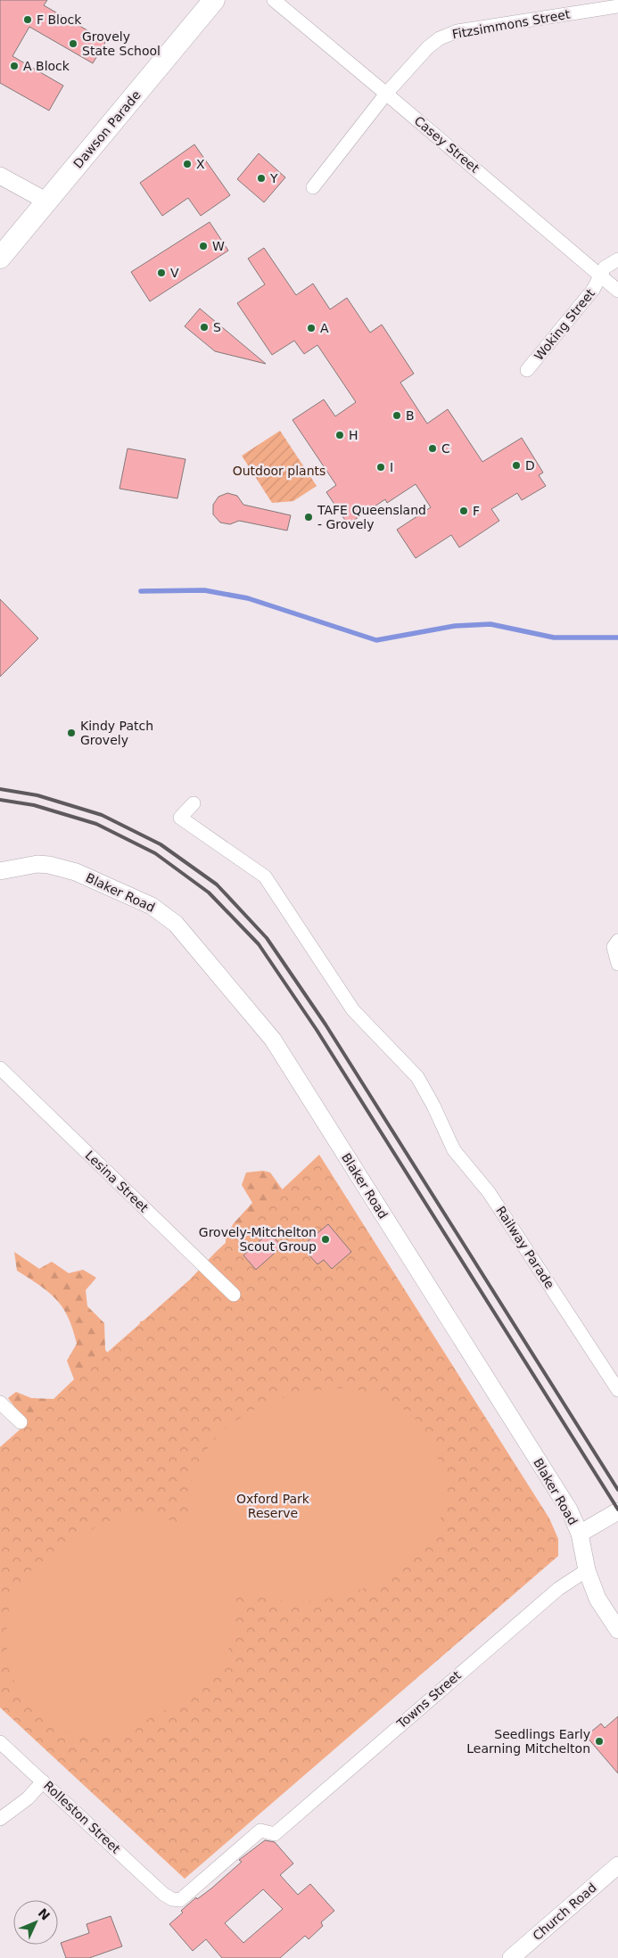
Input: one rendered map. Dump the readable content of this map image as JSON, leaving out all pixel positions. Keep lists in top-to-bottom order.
{
  "streets": {
    "main road": ["Dawson Parade"],
    "street": [
      "Fitzsimmons Street",
      "Casey Street",
      "Woking Street",
      "Blaker Road",
      "Lesina Street",
      "Railway Parade",
      "Towns Street",
      "Rolleston Street",
      "Church Road"
    ]
  },
  "crossings": [
    ["Fitzsimmons Street", "Casey Street"],
    ["Casey Street", "Woking Street"],
    ["Blaker Road", "Towns Street"],
    ["Towns Street", "Rolleston Street"]
  ],
  "parks": ["Outdoor plants", "Oxford Park Reserve"],
  "places": [
    "F Block",
    "Grovely State School",
    "A Block",
    "X",
    "Y",
    "W",
    "V",
    "S",
    "A",
    "B",
    "H",
    "C",
    "D",
    "I",
    "F",
    "TAFE Queensland - Grovely",
    "Kindy Patch Grovely",
    "Grovely-Mitchelton Scout Group",
    "Seedlings Early Learning Mitchelton"
  ],
  "north": "top right"
}
